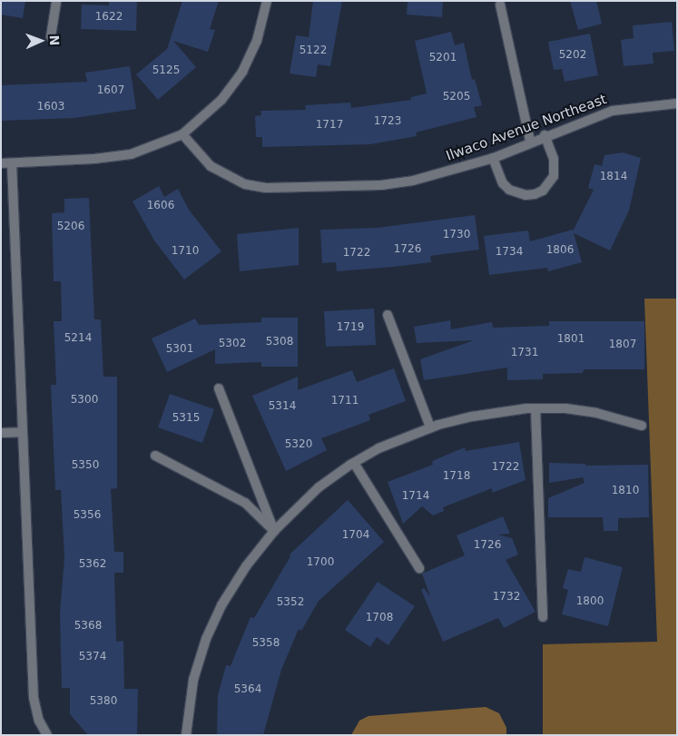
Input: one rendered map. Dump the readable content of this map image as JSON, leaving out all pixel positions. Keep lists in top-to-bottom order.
{
  "streets": {
    "street": ["Ilwaco Avenue Northeast"]
  },
  "house_numbers": [
    "1622",
    "5122",
    "5202",
    "5201",
    "5125",
    "1607",
    "5205",
    "1603",
    "1723",
    "1717",
    "1814",
    "1606",
    "5206",
    "1730",
    "1726",
    "1806",
    "1710",
    "1734",
    "1722",
    "1719",
    "5214",
    "1801",
    "5308",
    "5302",
    "1807",
    "5301",
    "1731",
    "5300",
    "1711",
    "5314",
    "5315",
    "5320",
    "5350",
    "1722",
    "1718",
    "1810",
    "1714",
    "5356",
    "1704",
    "1726",
    "1700",
    "5362",
    "1732",
    "1800",
    "5352",
    "1708",
    "5368",
    "5358",
    "5374",
    "5364",
    "5380"
  ],
  "north": "right"
}
